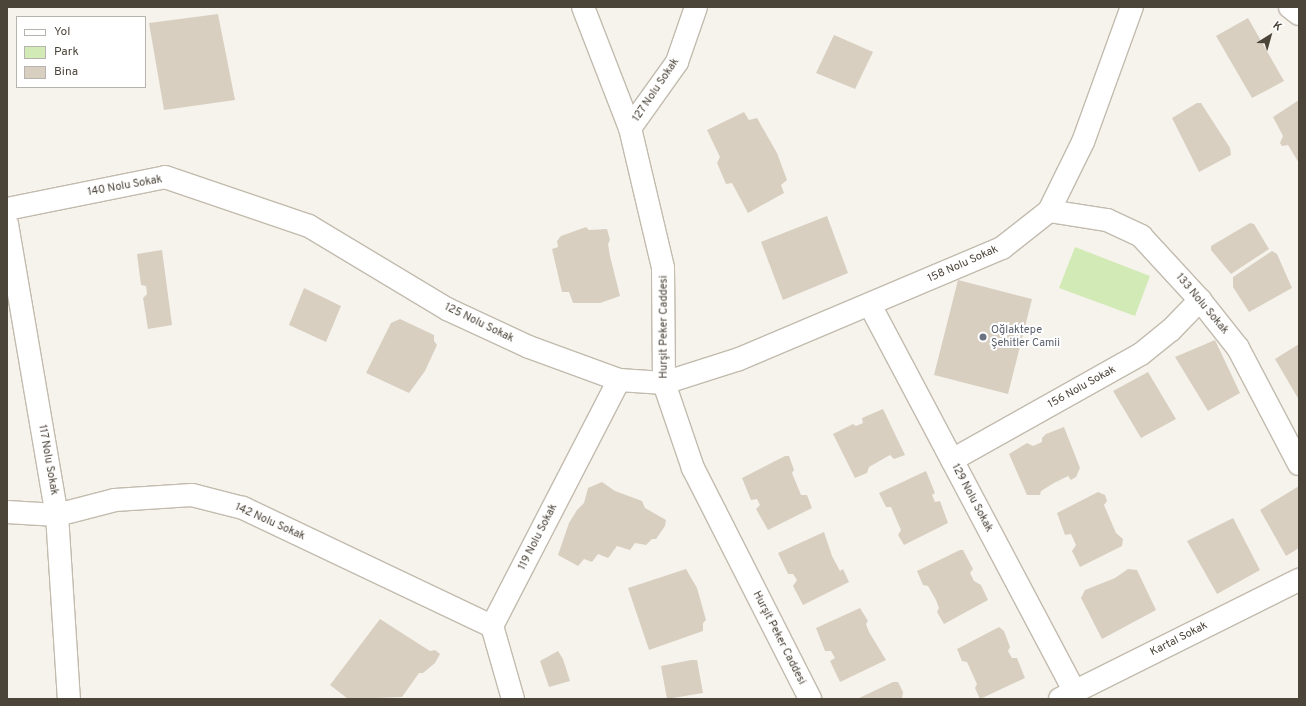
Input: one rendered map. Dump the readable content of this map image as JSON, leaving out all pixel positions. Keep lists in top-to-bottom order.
{
  "streets": {
    "street": [
      "127 Nolu Sokak",
      "140 Nolu Sokak",
      "158 Nolu Sokak",
      "133 Nolu Sokak",
      "125 Nolu Sokak",
      "Hurşit Peker Caddesi",
      "156 Nolu Sokak",
      "117 Nolu Sokak",
      "129 Nolu Sokak",
      "142 Nolu Sokak",
      "119 Nolu Sokak",
      "Kartal Sokak"
    ]
  },
  "crossings": [
    ["127 Nolu Sokak", "Hurşit Peker Caddesi"],
    ["140 Nolu Sokak", "125 Nolu Sokak"],
    ["158 Nolu Sokak", "133 Nolu Sokak"],
    ["158 Nolu Sokak", "125 Nolu Sokak"],
    ["158 Nolu Sokak", "Hurşit Peker Caddesi"],
    ["158 Nolu Sokak", "129 Nolu Sokak"],
    ["133 Nolu Sokak", "156 Nolu Sokak"],
    ["125 Nolu Sokak", "Hurşit Peker Caddesi"],
    ["125 Nolu Sokak", "119 Nolu Sokak"],
    ["156 Nolu Sokak", "129 Nolu Sokak"],
    ["117 Nolu Sokak", "142 Nolu Sokak"],
    ["129 Nolu Sokak", "Kartal Sokak"],
    ["142 Nolu Sokak", "119 Nolu Sokak"]
  ],
  "places": ["Oğlaktepe Şehitler Camii"],
  "legend": ["Yol", "Park", "Bina"],
  "north": "top right"
}
